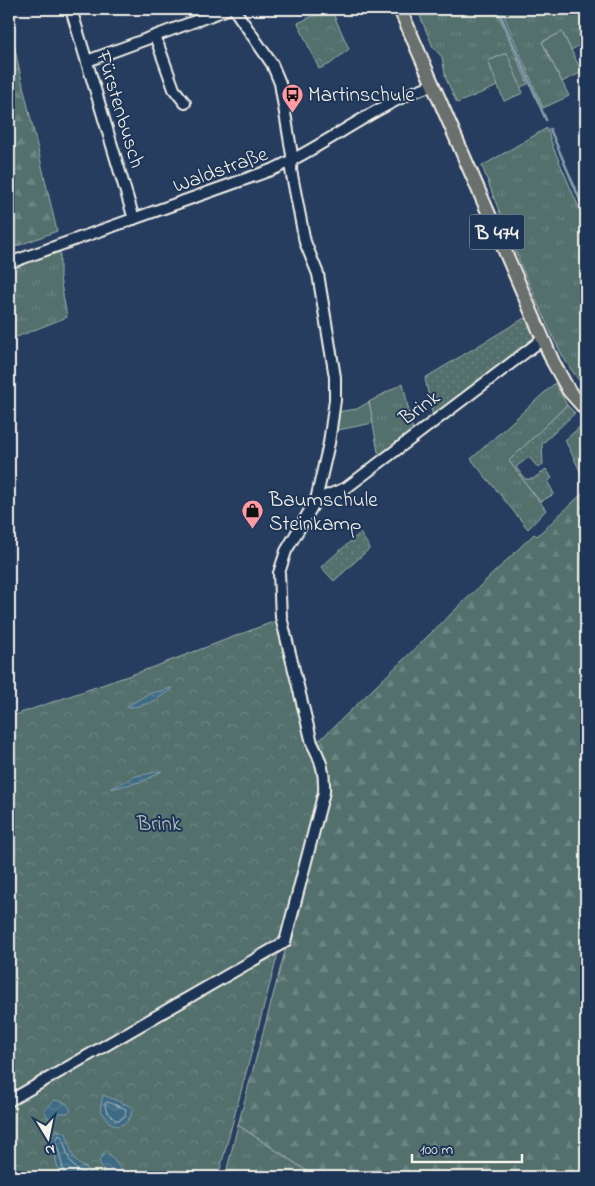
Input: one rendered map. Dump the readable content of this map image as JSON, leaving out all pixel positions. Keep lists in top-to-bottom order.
{
  "streets": {
    "main road": ["B 474"],
    "street": ["Fürstenbusch", "Waldstraße", "Brink"]
  },
  "crossings": [
    ["Fürstenbusch", "Waldstraße"],
    ["Waldstraße", "B 474"],
    ["B 474", "Brink"]
  ],
  "parks": ["Brink"],
  "places": {
    "bus stop": ["Martinschule"],
    "shop": ["Baumschule Steinkamp"]
  },
  "scale_bar": "100 m",
  "north": "bottom"
}
